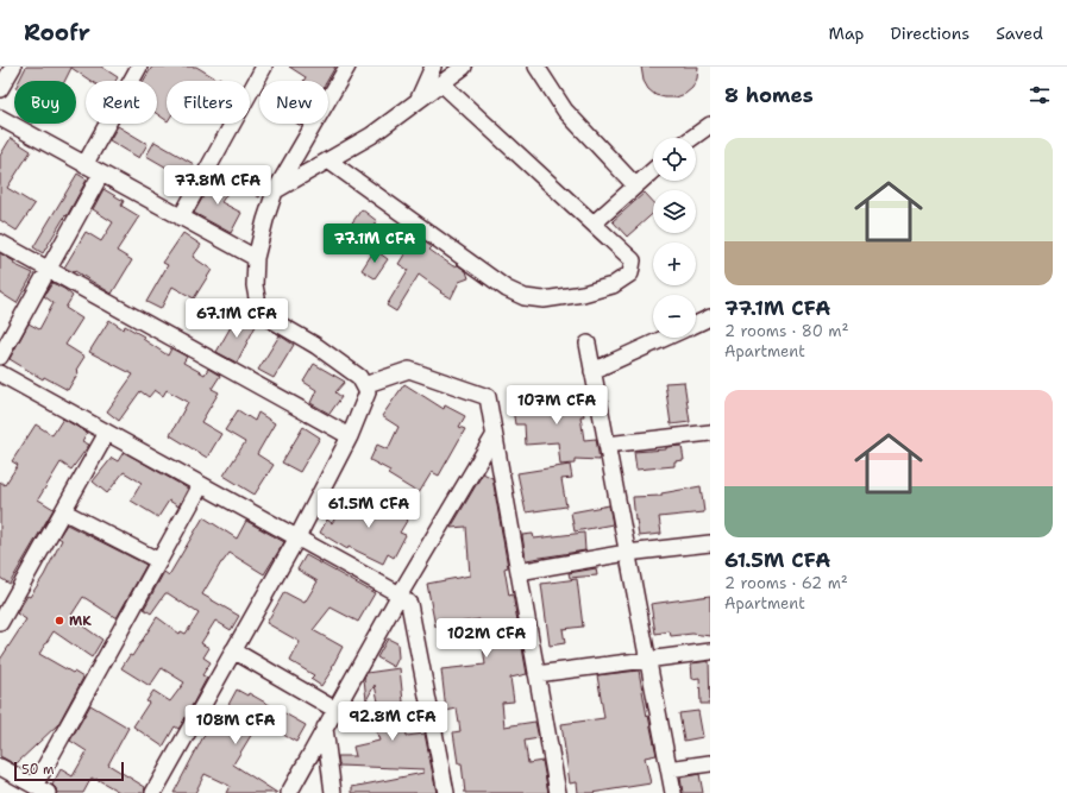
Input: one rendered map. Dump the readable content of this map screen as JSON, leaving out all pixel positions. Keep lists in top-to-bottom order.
{
  "places": ["MK"],
  "scale_bar": "50 m",
  "page": {
    "header": "Roofr",
    "nav": ["Map", "Directions", "Saved"],
    "heading": "8 homes",
    "chip": [
      "Buy",
      "Rent",
      "Filters",
      "New"
    ],
    "list": [
      {
        "name": "77.1M CFA",
        "note": "2 rooms · 80 m² · Apartment"
      },
      {
        "name": "61.5M CFA",
        "note": "2 rooms · 62 m² · Apartment"
      }
    ],
    "map_buttons": ["+", "−"],
    "price": [
      "77.8M CFA",
      "77.1M CFA",
      "67.1M CFA",
      "107M CFA",
      "61.5M CFA",
      "102M CFA",
      "92.8M CFA",
      "108M CFA"
    ],
    "scale": "50 m"
  }
}
